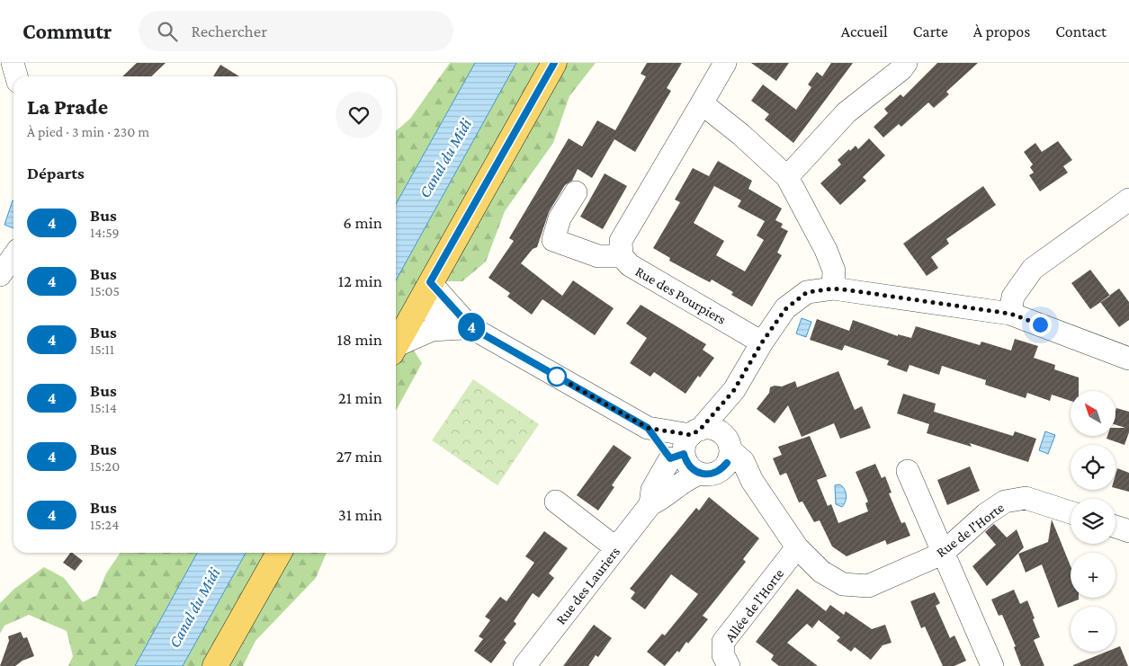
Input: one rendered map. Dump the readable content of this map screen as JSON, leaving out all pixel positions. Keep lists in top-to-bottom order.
{
  "streets": {
    "street": [
      "Rue des Pourpiers",
      "Rue de l'Horte",
      "Rue des Lauriers",
      "Allée de l'Horte"
    ]
  },
  "crossings": [
    ["Rue des Pourpiers", "Rue des Lauriers"],
    ["Rue de l'Horte", "Rue des Lauriers"],
    ["Rue de l'Horte", "Allée de l'Horte"]
  ],
  "water": ["Canal du Midi"],
  "lines": ["bus line 4"],
  "north": "top left",
  "page": {
    "header": "Commutr",
    "search": "Rechercher",
    "nav": [
      "Accueil",
      "Carte",
      "À propos",
      "Contact"
    ],
    "on_map": "4",
    "heading": [
      ["La Prade", "À pied · 3 min · 230 m"],
      "Départs"
    ],
    "list": [
      {
        "mark": "4",
        "name": "Bus",
        "note": "14:59",
        "value": "6 min"
      },
      {
        "mark": "4",
        "name": "Bus",
        "note": "15:05",
        "value": "12 min"
      },
      {
        "mark": "4",
        "name": "Bus",
        "note": "15:11",
        "value": "18 min"
      },
      {
        "mark": "4",
        "name": "Bus",
        "note": "15:14",
        "value": "21 min"
      },
      {
        "mark": "4",
        "name": "Bus",
        "note": "15:20",
        "value": "27 min"
      },
      {
        "mark": "4",
        "name": "Bus",
        "note": "15:24",
        "value": "31 min"
      }
    ],
    "map_buttons": ["+", "−"]
  }
}
